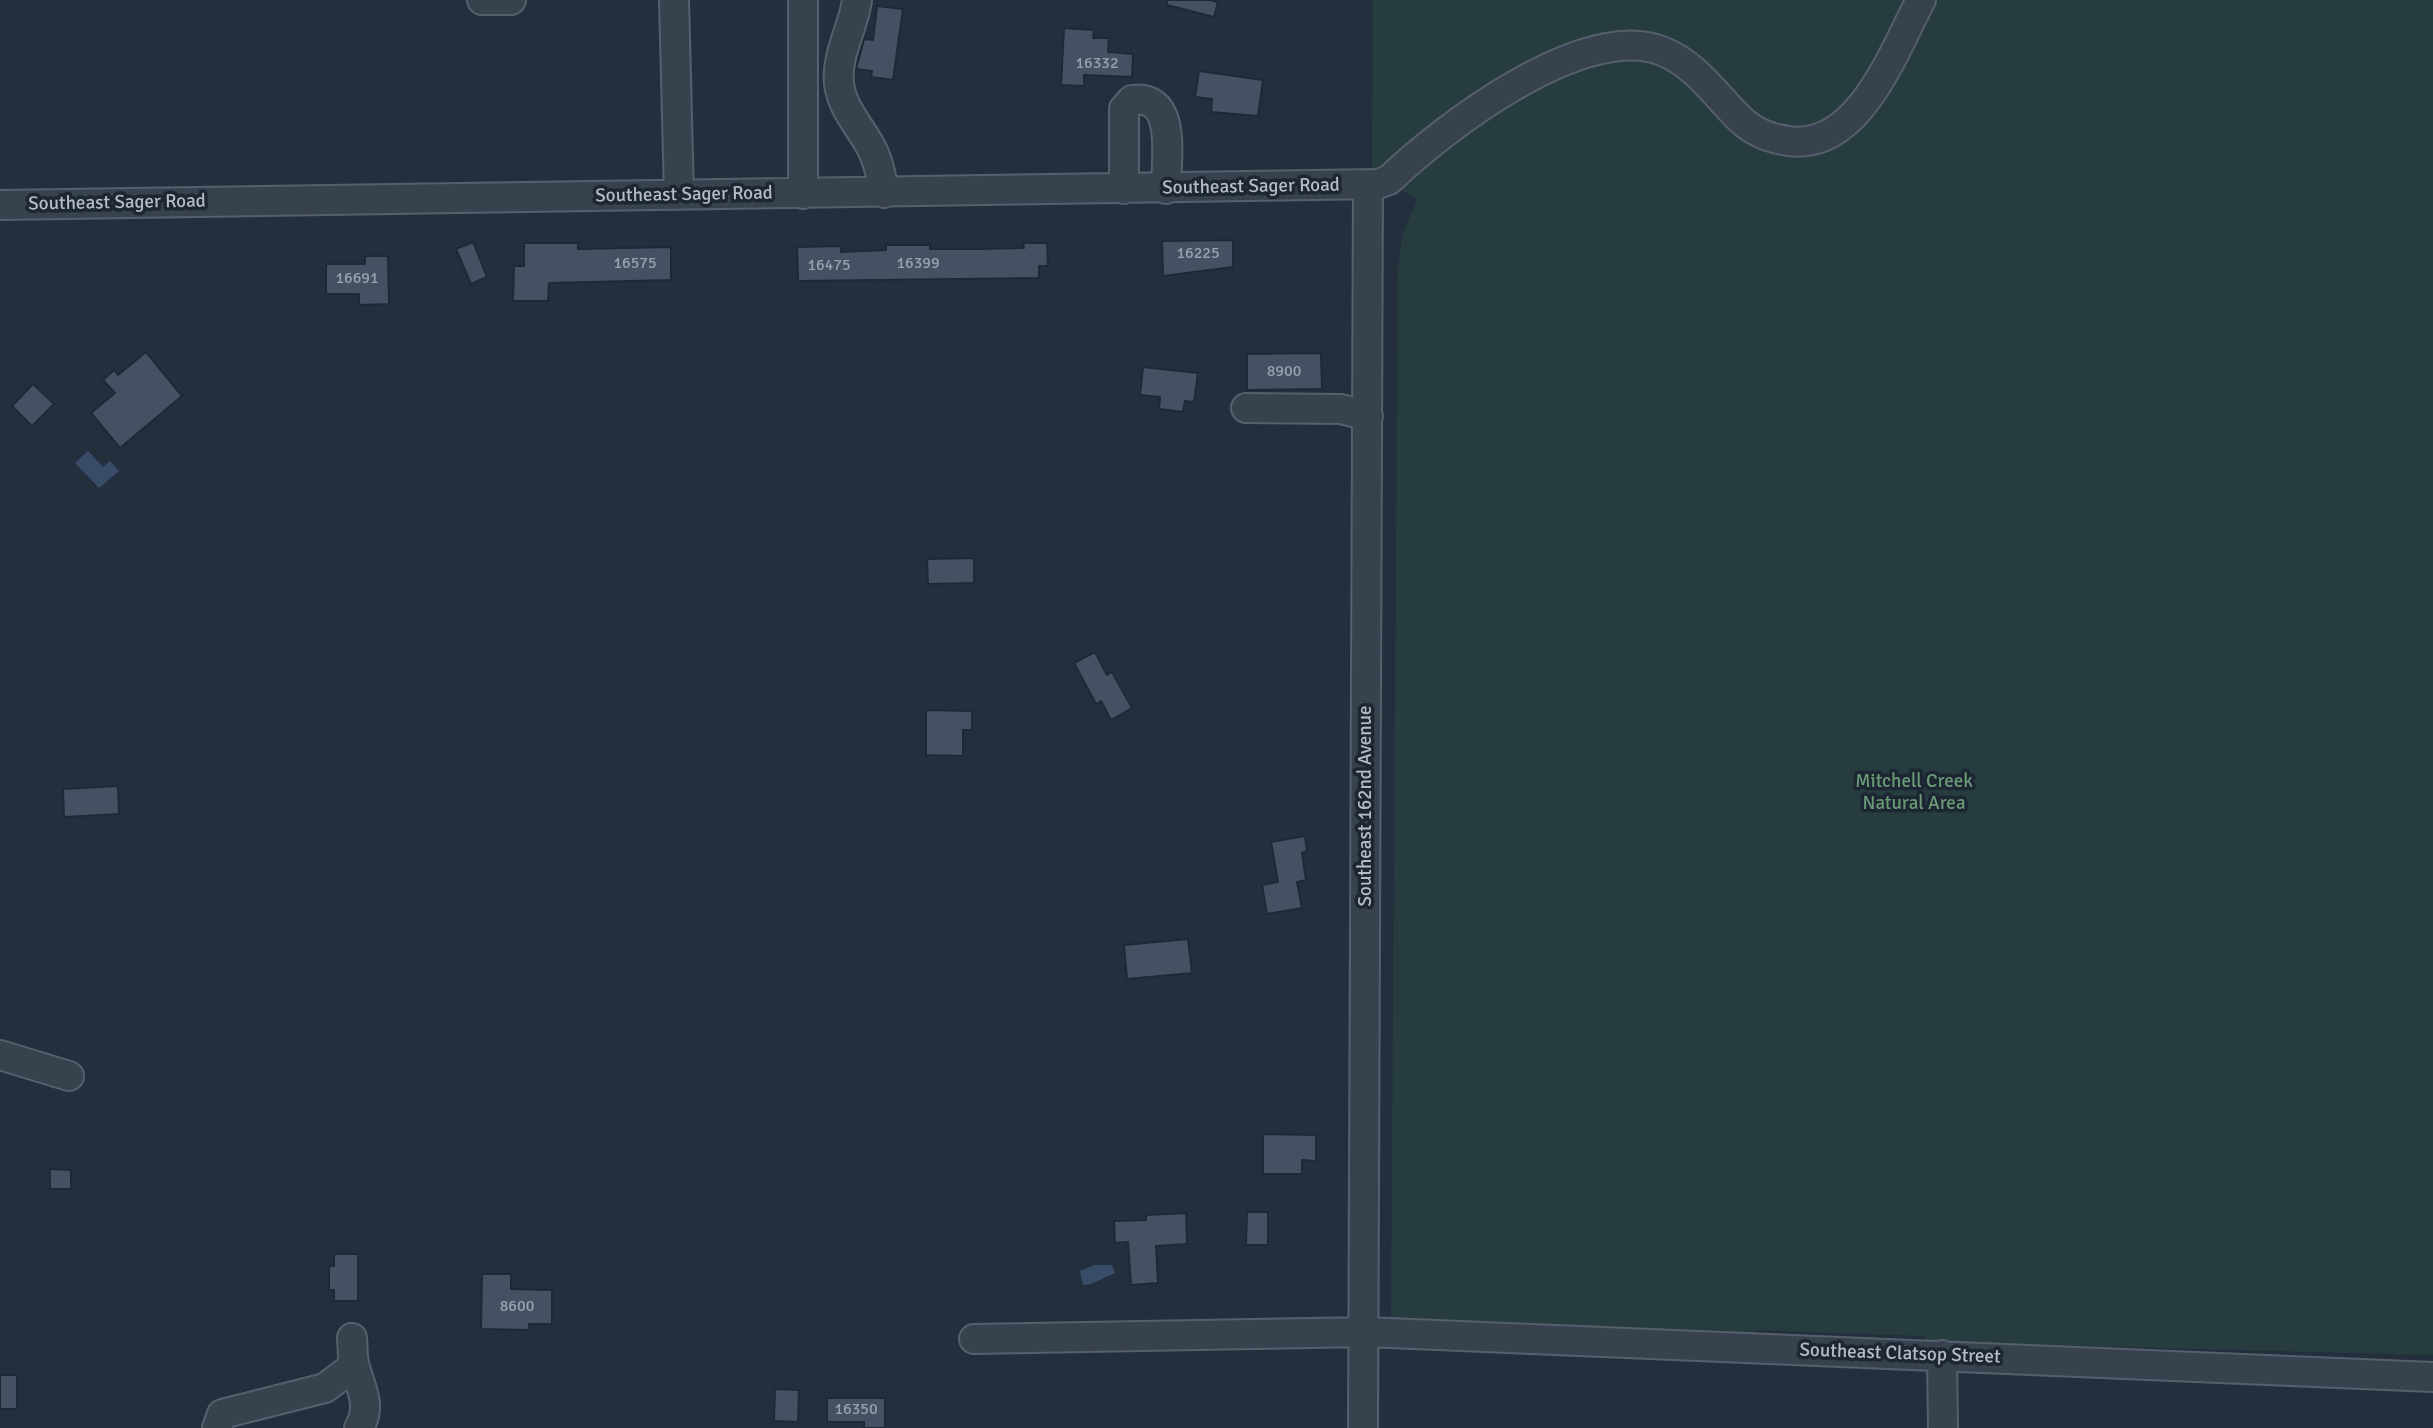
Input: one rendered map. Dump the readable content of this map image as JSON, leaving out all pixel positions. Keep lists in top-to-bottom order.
{
  "streets": {
    "street": ["Southeast Sager Road", "Southeast 162nd Avenue", "Southeast Clatsop Street"]
  },
  "crossings": [
    ["Southeast Sager Road", "Southeast 162nd Avenue"],
    ["Southeast 162nd Avenue", "Southeast Clatsop Street"]
  ],
  "parks": ["Mitchell Creek Natural Area"],
  "house_numbers": [
    "16332",
    "16225",
    "16575",
    "16399",
    "16475",
    "16691",
    "8900",
    "8600",
    "16350"
  ]
}
